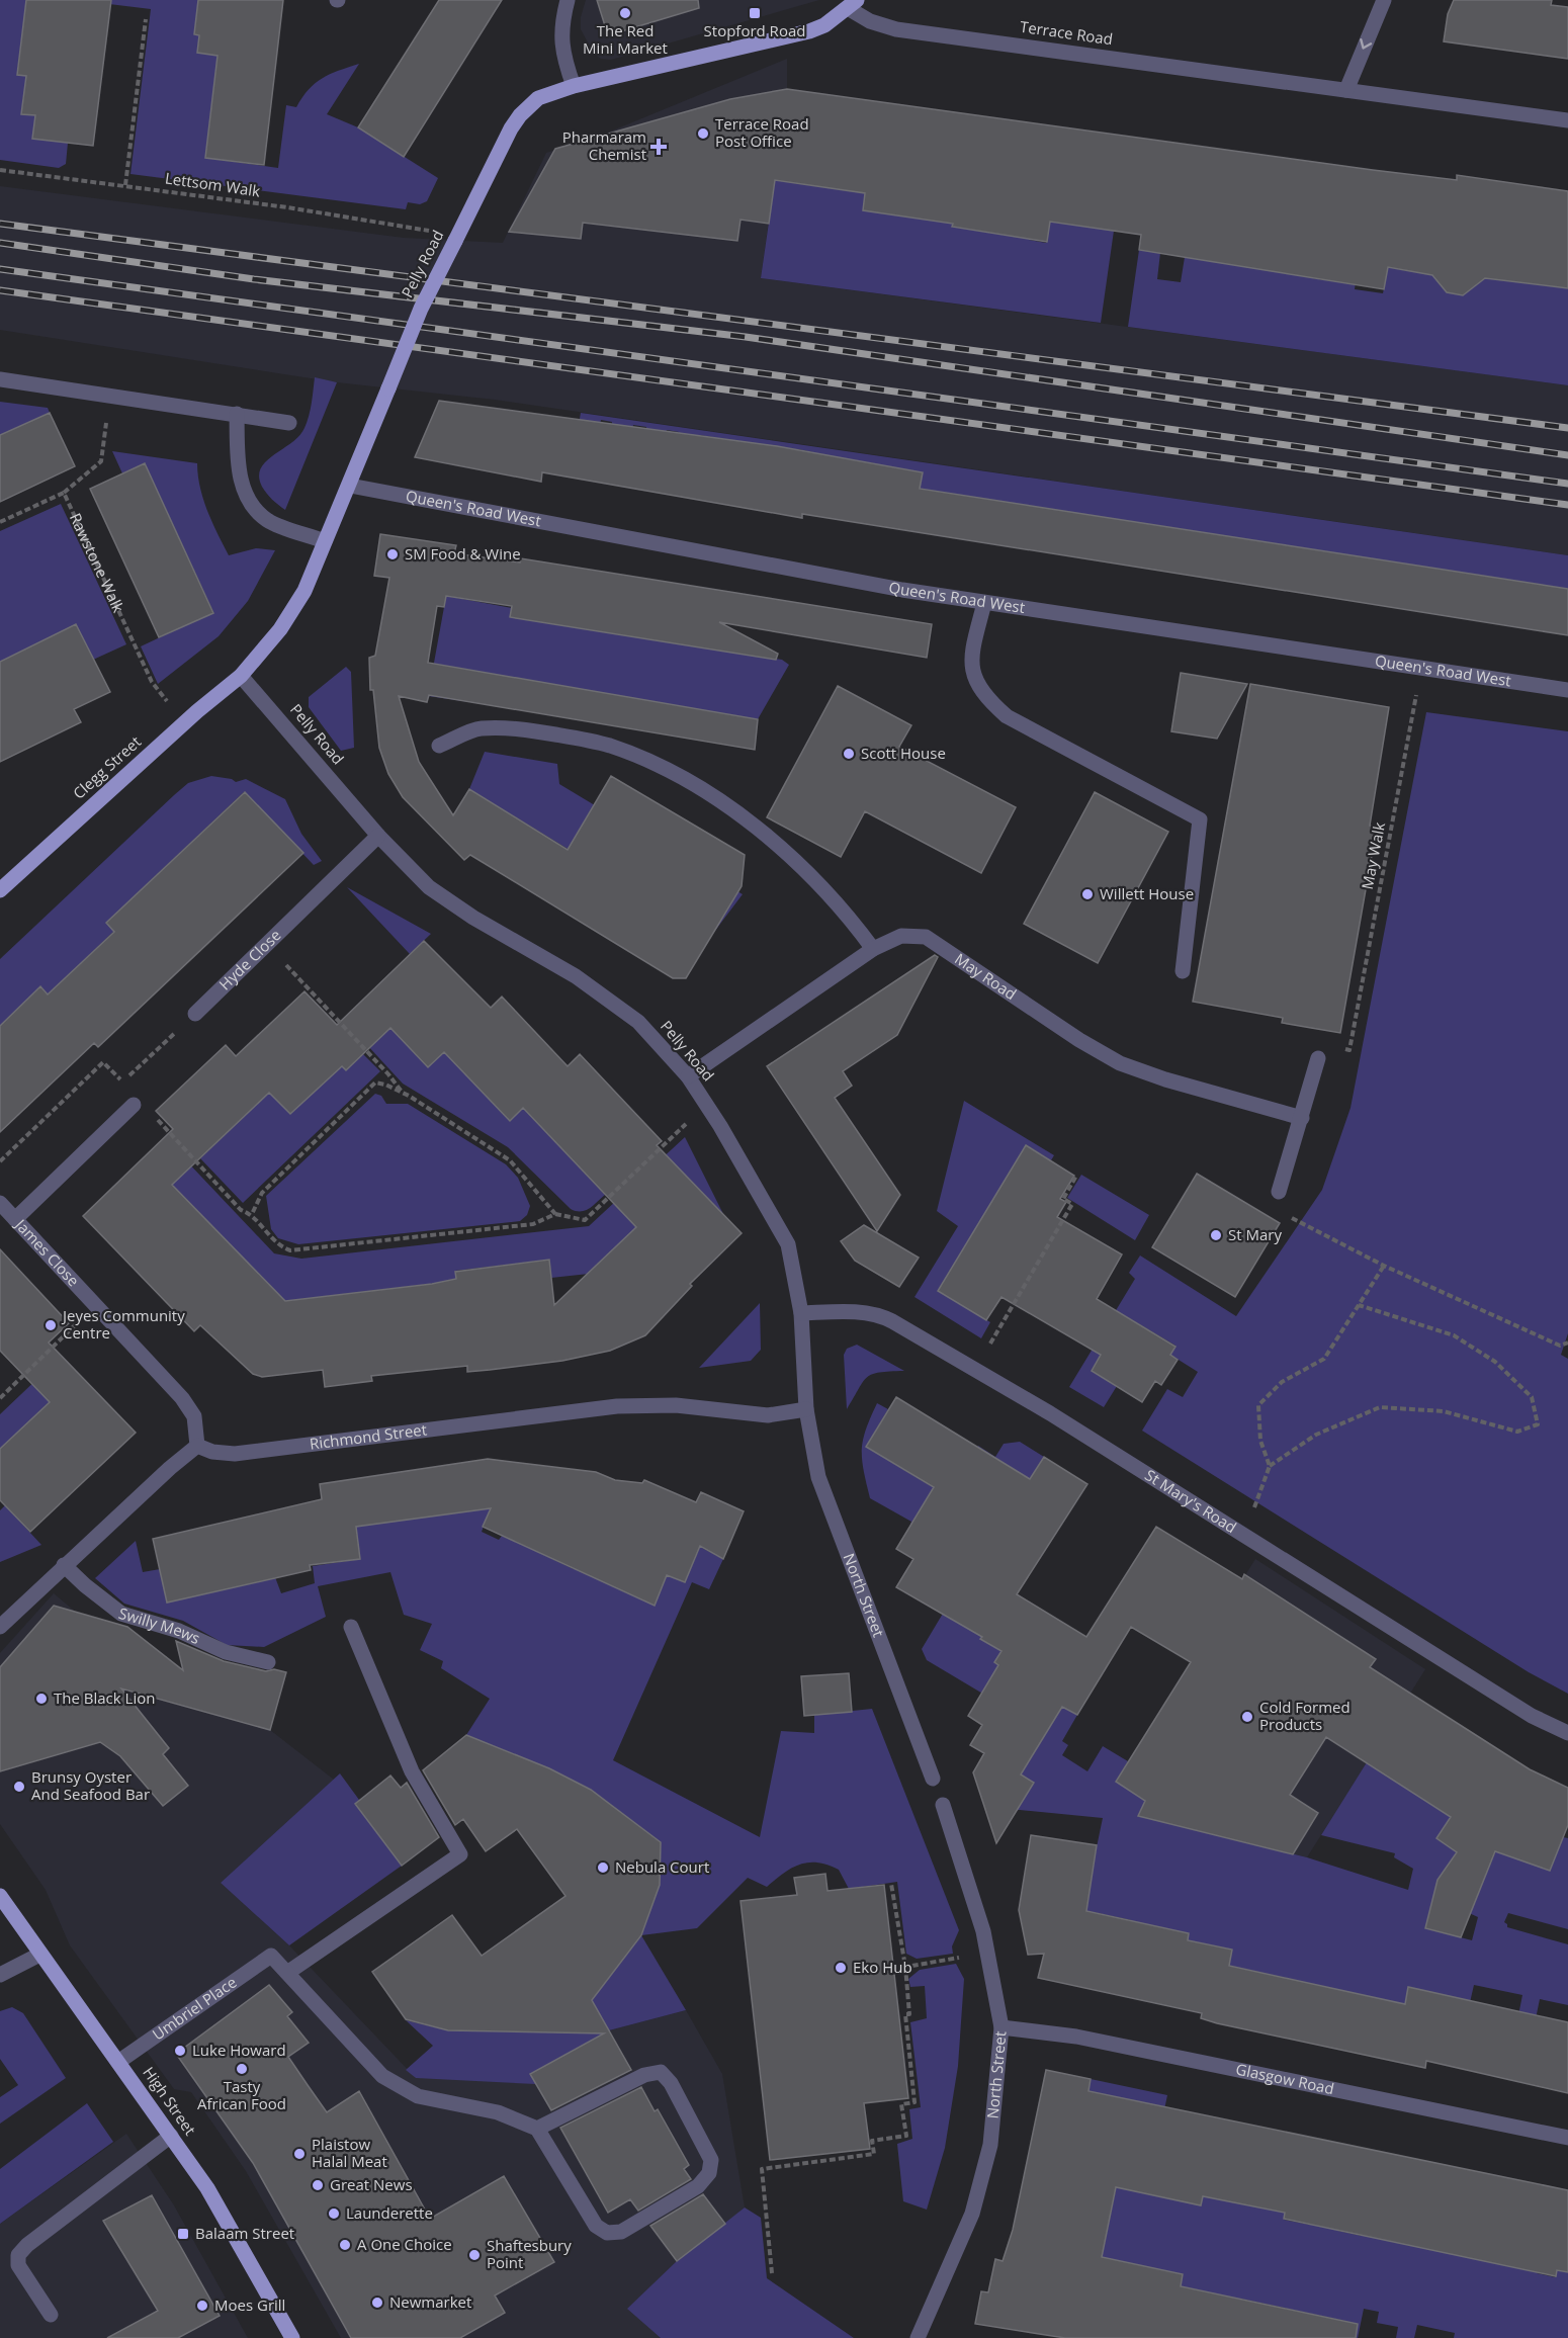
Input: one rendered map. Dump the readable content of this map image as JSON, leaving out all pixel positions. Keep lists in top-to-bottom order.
{
  "streets": {
    "main road": [
      "Terrace Road",
      "Pelly Road",
      "Clegg Street",
      "High Street"
    ],
    "street": [
      "Queen's Road West",
      "Hyde Close",
      "May Road",
      "James Close",
      "Richmond Street",
      "St Mary's Road",
      "North Street",
      "Swilly Mews",
      "Umbriel Place",
      "Glasgow Road"
    ],
    "path": ["Lettsom Walk", "Rawstone Walk", "May Walk"]
  },
  "crossings": [
    ["Terrace Road", "Pelly Road"],
    ["Pelly Road", "Queen's Road West"],
    ["Pelly Road", "Clegg Street"],
    ["Pelly Road", "Hyde Close"],
    ["Pelly Road", "May Road"],
    ["Pelly Road", "Richmond Street"],
    ["Pelly Road", "St Mary's Road"],
    ["Pelly Road", "North Street"],
    ["Queen's Road West", "May Walk"],
    ["James Close", "Richmond Street"],
    ["Richmond Street", "North Street"],
    ["North Street", "Glasgow Road"],
    ["Umbriel Place", "High Street"]
  ],
  "places": {
    "other": [
      "The Red Mini Market",
      "Terrace Road Post Office",
      "SM Food & Wine",
      "Scott House",
      "Willett House",
      "St Mary",
      "Jeyes Community Centre",
      "The Black Lion",
      "Cold Formed Products",
      "Brunsy Oyster And Seafood Bar",
      "Nebula Court",
      "Eko Hub",
      "Luke Howard",
      "Tasty African Food",
      "Plaistow Halal Meat",
      "Great News",
      "Launderette",
      "A One Choice",
      "Shaftesbury Point",
      "Newmarket",
      "Moes Grill"
    ],
    "transit": ["Stopford Road", "Balaam Street"],
    "health": ["Pharmaram Chemist"]
  }
}
